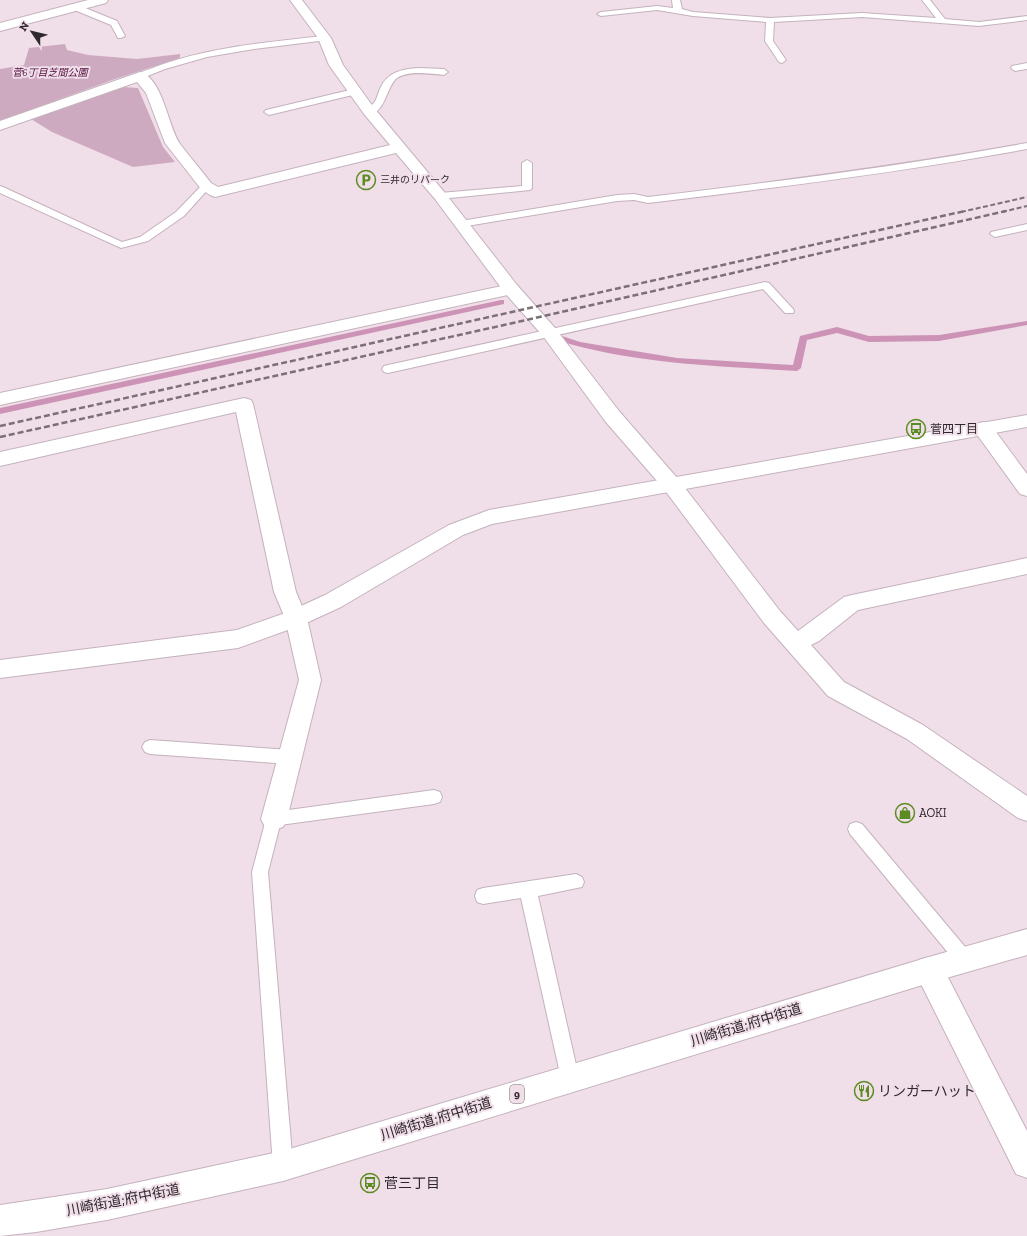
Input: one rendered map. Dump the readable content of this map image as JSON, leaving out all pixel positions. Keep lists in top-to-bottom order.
{
  "streets": {
    "street": ["川崎街道;府中街道", "9"]
  },
  "parks": ["菅6丁目芝間公園"],
  "places": {
    "parking": ["三井のリパーク"],
    "bus stop": ["菅四丁目", "菅三丁目"],
    "shop": ["AOKI"],
    "restaurant": ["リンガーハット"]
  },
  "north": "top left"
}
